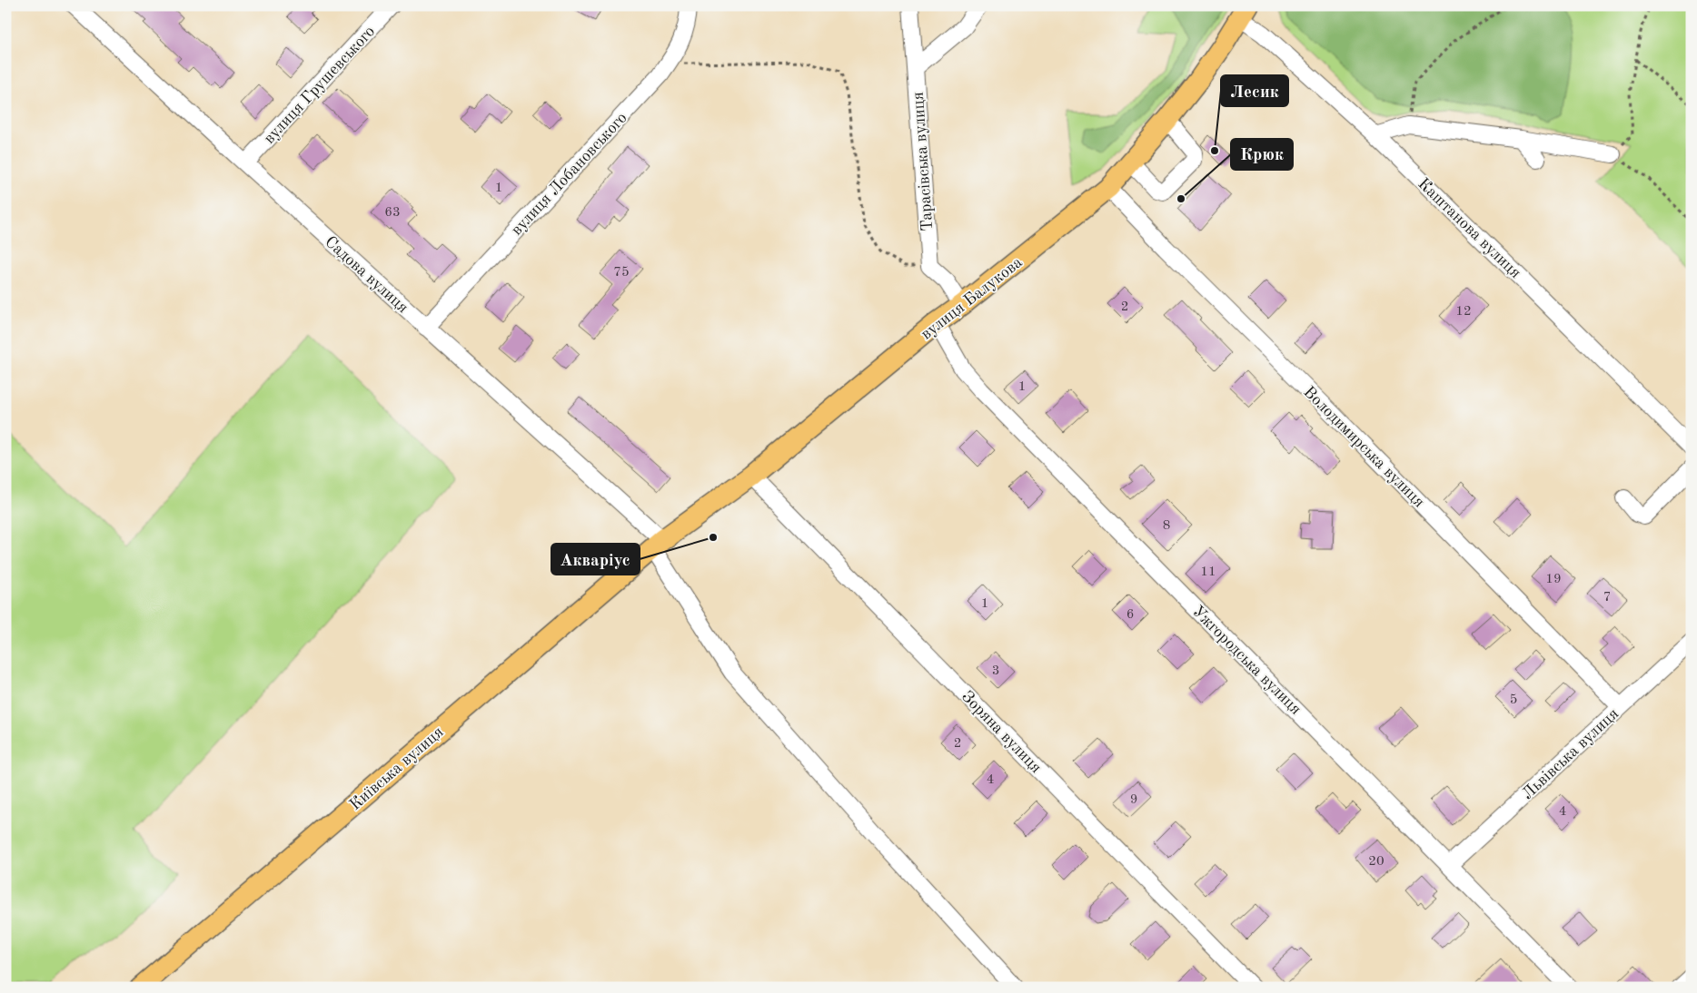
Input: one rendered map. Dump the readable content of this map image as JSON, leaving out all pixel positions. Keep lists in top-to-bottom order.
{
  "streets": {
    "main road": ["вулиця Балукова", "Київська вулиця"],
    "street": [
      "вулиця Грушевського",
      "Тарасівська вулиця",
      "вулиця Лобановського",
      "Каштанова вулиця",
      "Садова вулиця",
      "Володимирська вулиця",
      "Ужгородська вулиця",
      "Зоряна вулиця",
      "Львівська вулиця"
    ]
  },
  "crossings": [
    ["вулиця Грушевського", "Садова вулиця"],
    ["вулиця Лобановського", "Садова вулиця"],
    ["Каштанова вулиця", "вулиця Балукова"],
    ["Садова вулиця", "вулиця Балукова"],
    ["Садова вулиця", "Київська вулиця"],
    ["вулиця Балукова", "Володимирська вулиця"],
    ["вулиця Балукова", "Ужгородська вулиця"],
    ["вулиця Балукова", "Зоряна вулиця"],
    ["вулиця Балукова", "Київська вулиця"],
    ["Володимирська вулиця", "Львівська вулиця"],
    ["Ужгородська вулиця", "Львівська вулиця"]
  ],
  "places": ["Лесик", "Крюк", "Акваріус"],
  "house_numbers": [
    "1",
    "63",
    "75",
    "2",
    "12",
    "1",
    "8",
    "11",
    "19",
    "7",
    "1",
    "6",
    "3",
    "5",
    "2",
    "4",
    "9",
    "4",
    "20"
  ]
}
